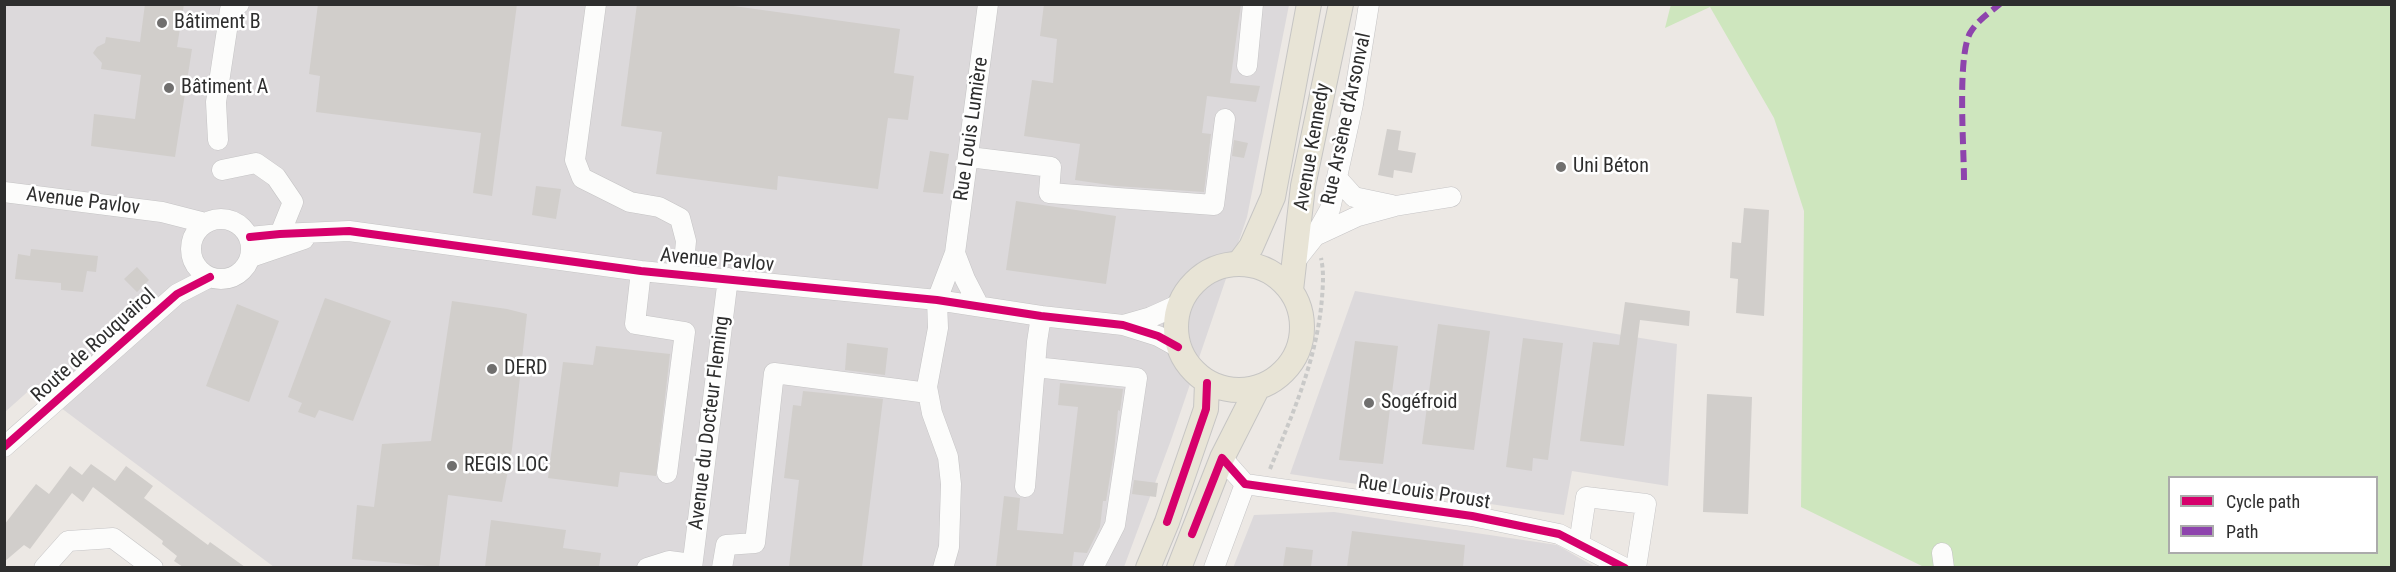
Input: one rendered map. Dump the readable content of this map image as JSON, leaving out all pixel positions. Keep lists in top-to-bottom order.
{
  "streets": {
    "main road": ["Avenue Kennedy"],
    "street": [
      "Rue Arsène d'Arsonval",
      "Rue Louis Lumière",
      "Avenue Pavlov",
      "Route de Rouquairol",
      "Avenue du Docteur Fleming",
      "Rue Louis Proust"
    ]
  },
  "crossings": [
    ["Rue Arsène d'Arsonval", "Avenue Kennedy"],
    ["Rue Louis Lumière", "Avenue Pavlov"],
    ["Avenue Kennedy", "Avenue Pavlov"],
    ["Avenue Pavlov", "Route de Rouquairol"],
    ["Avenue Pavlov", "Avenue du Docteur Fleming"]
  ],
  "places": [
    "Bâtiment B",
    "Bâtiment A",
    "Uni Béton",
    "DERD",
    "Sogéfroid",
    "REGIS LOC"
  ],
  "legend": ["Cycle path", "Path"]
}
